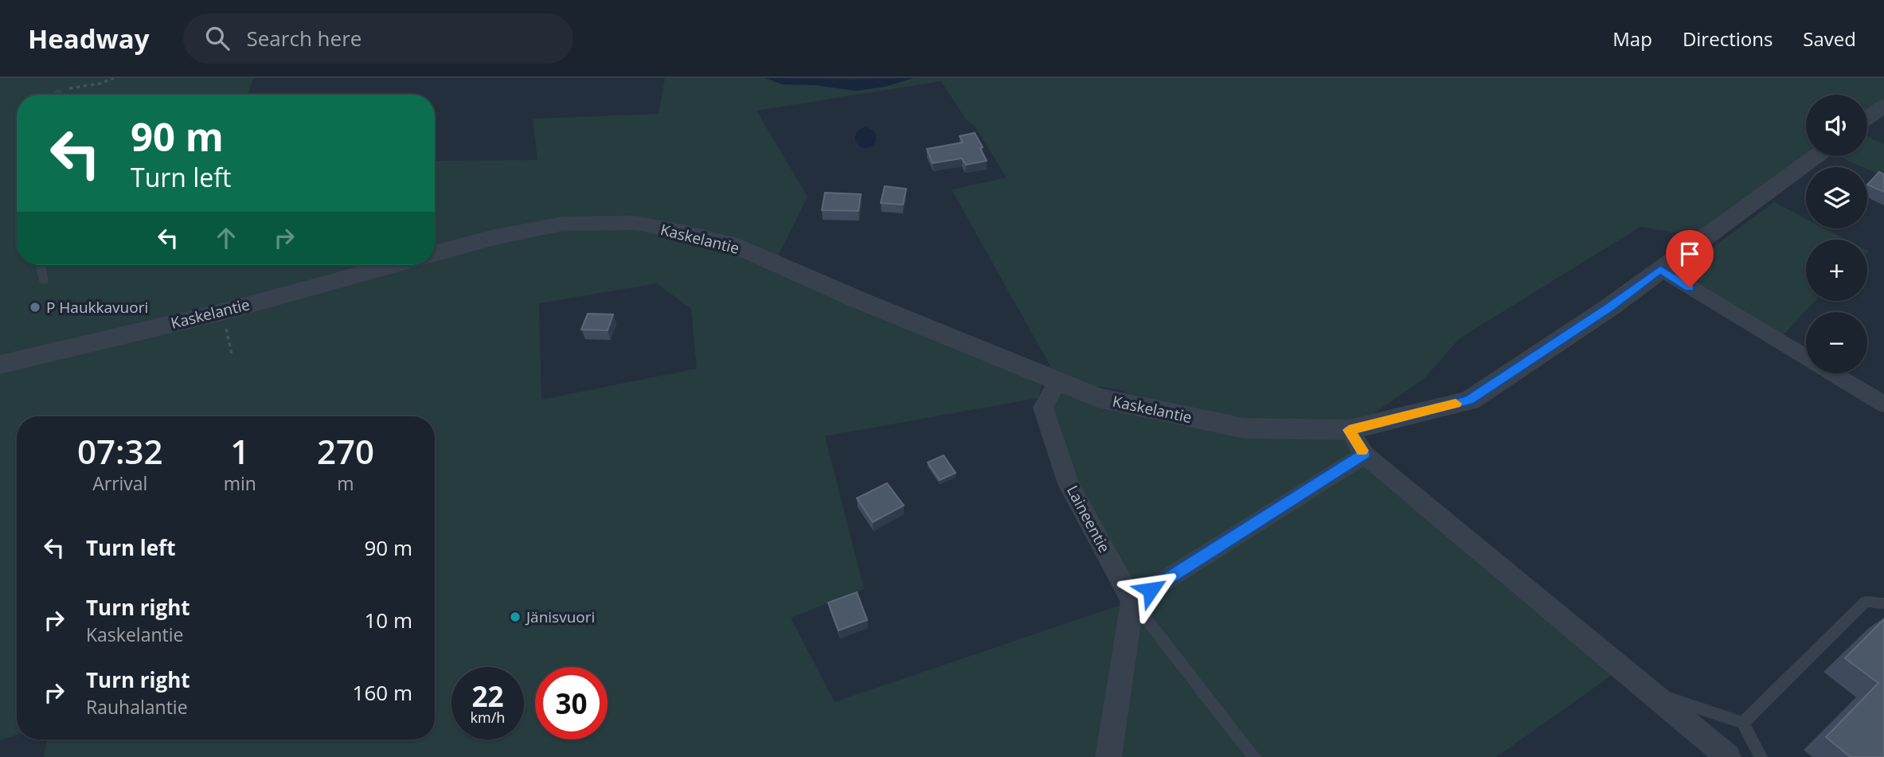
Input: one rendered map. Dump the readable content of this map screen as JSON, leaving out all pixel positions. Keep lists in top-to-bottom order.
{
  "streets": {
    "street": ["Kaskelantie", "Laineentie"]
  },
  "crossings": [
    ["Kaskelantie", "Laineentie"]
  ],
  "places": ["P Haukkavuori", "Jänisvuori"],
  "page": {
    "header": "Headway",
    "search": "Search here",
    "nav": ["Map", "Directions", "Saved"],
    "map_buttons": ["+", "−"],
    "turn": ["90 m", "Turn left"],
    "eta": [
      "07:32",
      "Arrival",
      "1",
      "min",
      "270",
      "m"
    ],
    "list": [
      {
        "name": "Turn left",
        "value": "90 m"
      },
      {
        "name": "Turn right",
        "note": "Kaskelantie",
        "value": "10 m"
      },
      {
        "name": "Turn right",
        "note": "Rauhalantie",
        "value": "160 m"
      }
    ],
    "speed": "22 km/h",
    "limit": "30"
  }
}
